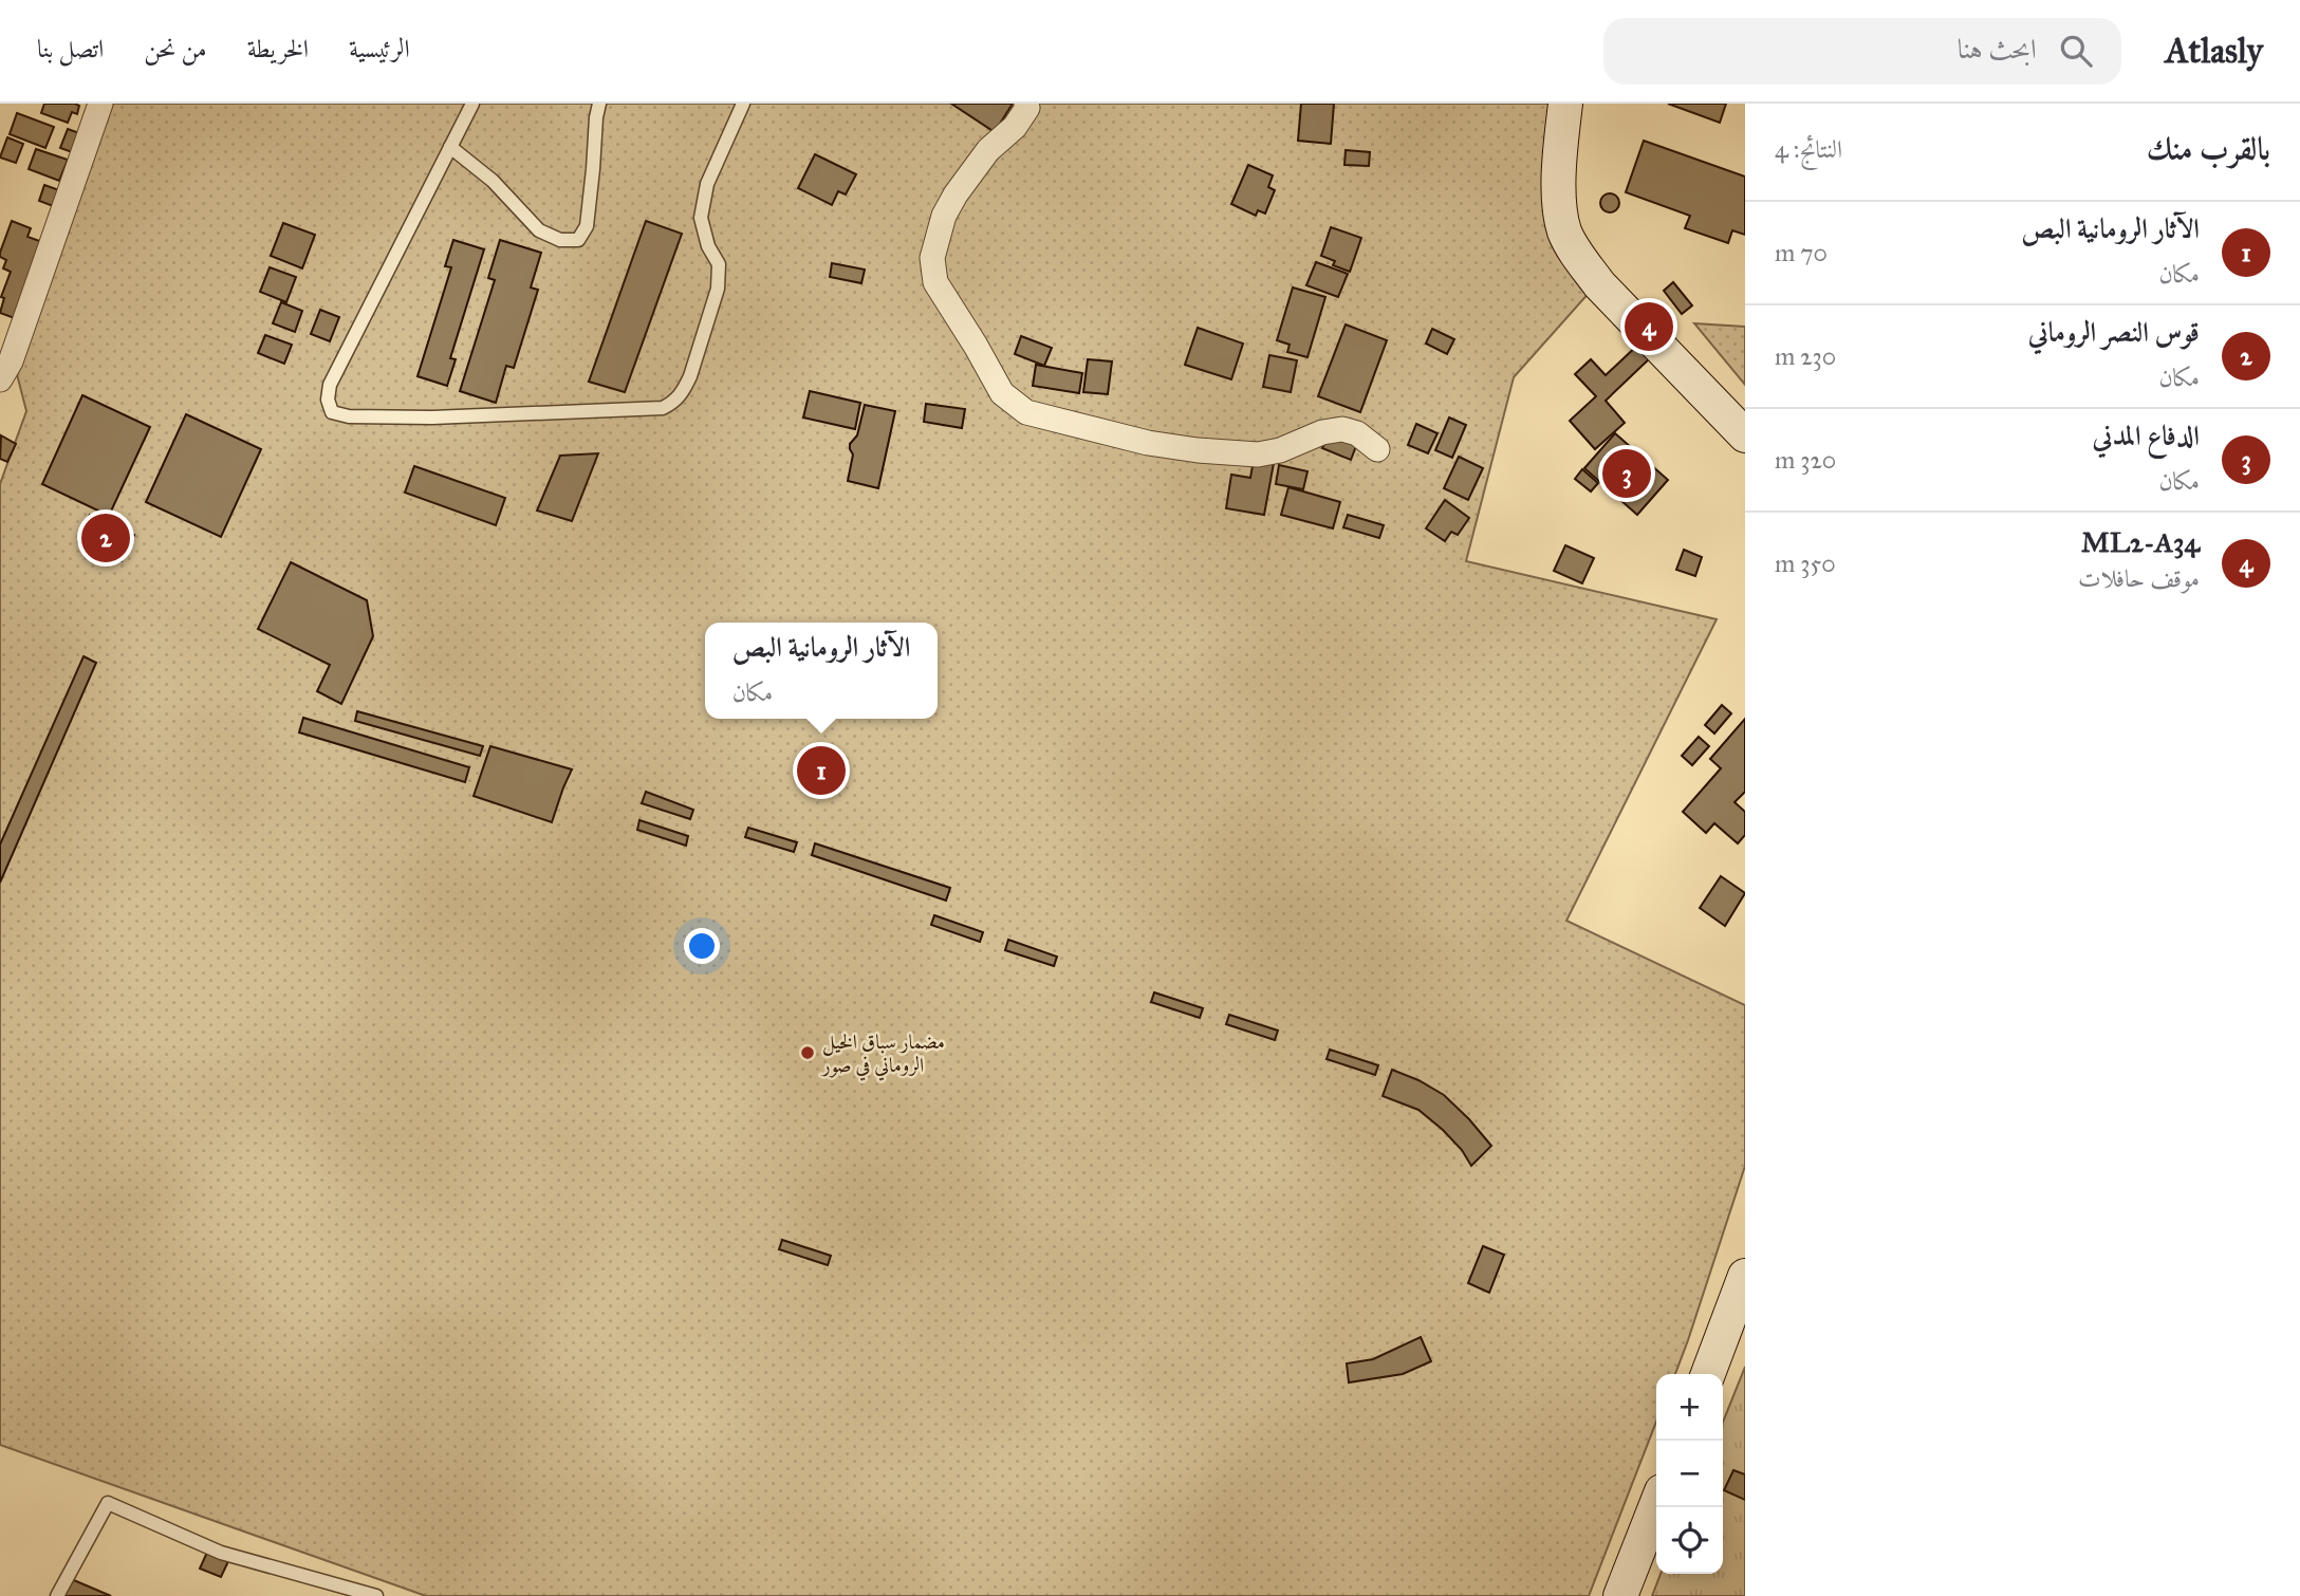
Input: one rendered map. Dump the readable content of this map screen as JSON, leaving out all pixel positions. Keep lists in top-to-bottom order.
{
  "places": ["مضمار سباق الخيل الروماني في صور"],
  "page": {
    "header": "Atlasly",
    "search": "ابحث هنا",
    "nav": [
      "الرئيسية",
      "الخريطة",
      "من نحن",
      "اتصل بنا"
    ],
    "heading": ["بالقرب منك", "النتائج: 4"],
    "list": [
      {
        "mark": "1",
        "name": "الآثار الرومانية البص",
        "note": "مكان",
        "value": "70 m"
      },
      {
        "mark": "2",
        "name": "قوس النصر الروماني",
        "note": "مكان",
        "value": "230 m"
      },
      {
        "mark": "3",
        "name": "الدفاع المدني",
        "note": "مكان",
        "value": "320 m"
      },
      {
        "mark": "4",
        "name": "ML2-A34",
        "note": "موقف حافلات",
        "value": "350 m"
      }
    ],
    "pins": [
      "4",
      "3",
      "2",
      "1"
    ],
    "popup": ["الآثار الرومانية البص", "مكان"],
    "map_buttons": ["+", "−"]
  }
}
